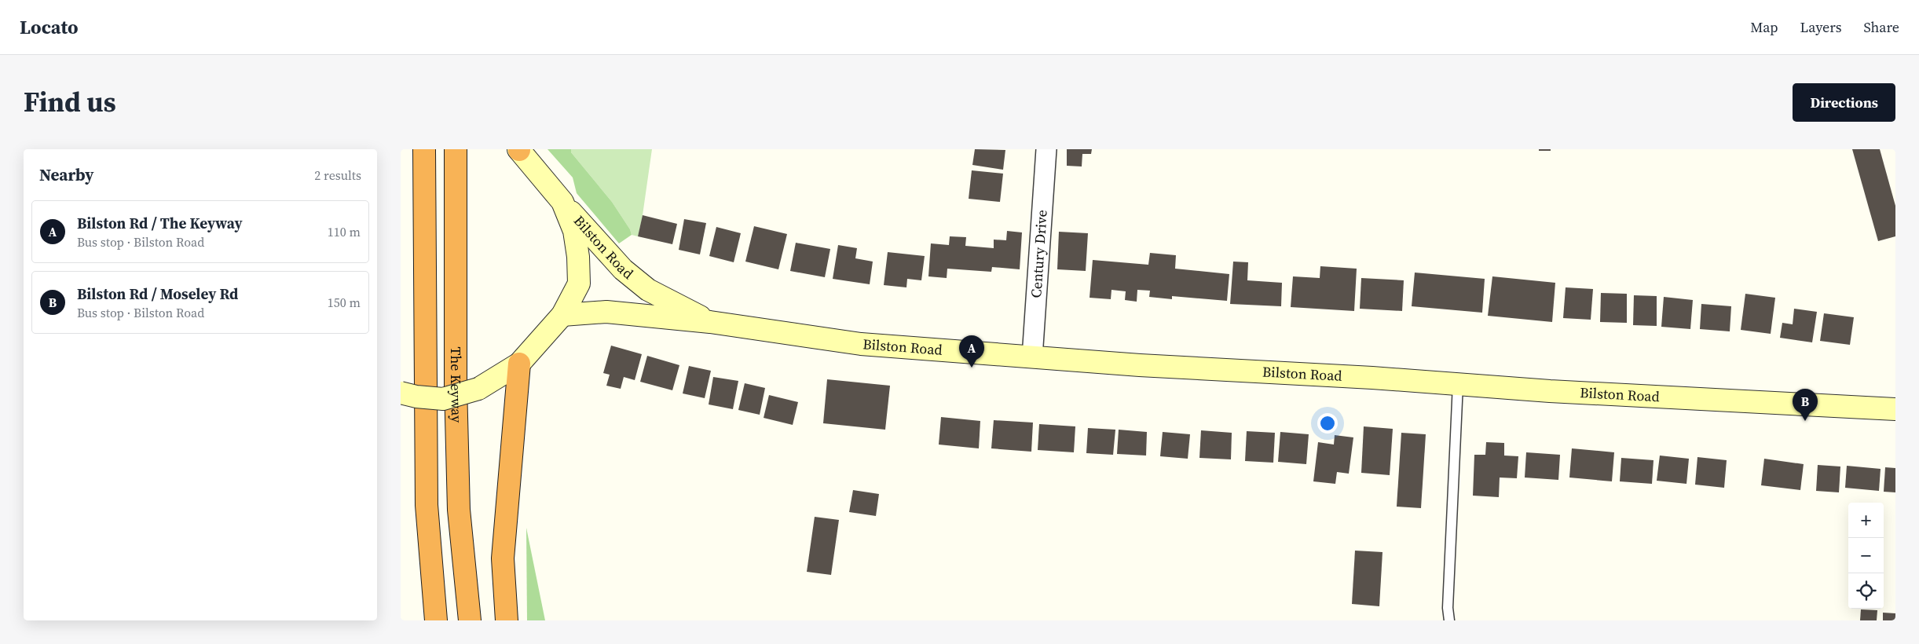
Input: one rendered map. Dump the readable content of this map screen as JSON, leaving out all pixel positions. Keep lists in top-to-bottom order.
{
  "streets": {
    "highway": ["The Keyway"],
    "main road": ["Bilston Road"],
    "street": ["Century Drive"]
  },
  "crossings": [
    ["Bilston Road", "Century Drive"]
  ],
  "page": {
    "header": "Locato",
    "nav": ["Map", "Layers", "Share"],
    "title": "Find us",
    "buttons": "Directions",
    "heading": ["Nearby", "2 results"],
    "list": [
      {
        "mark": "A",
        "name": "Bilston Rd / The Keyway",
        "note": "Bus stop · Bilston Road",
        "value": "110 m"
      },
      {
        "mark": "B",
        "name": "Bilston Rd / Moseley Rd",
        "note": "Bus stop · Bilston Road",
        "value": "150 m"
      }
    ],
    "pins": ["A", "B"],
    "map_buttons": ["+", "−"]
  }
}
